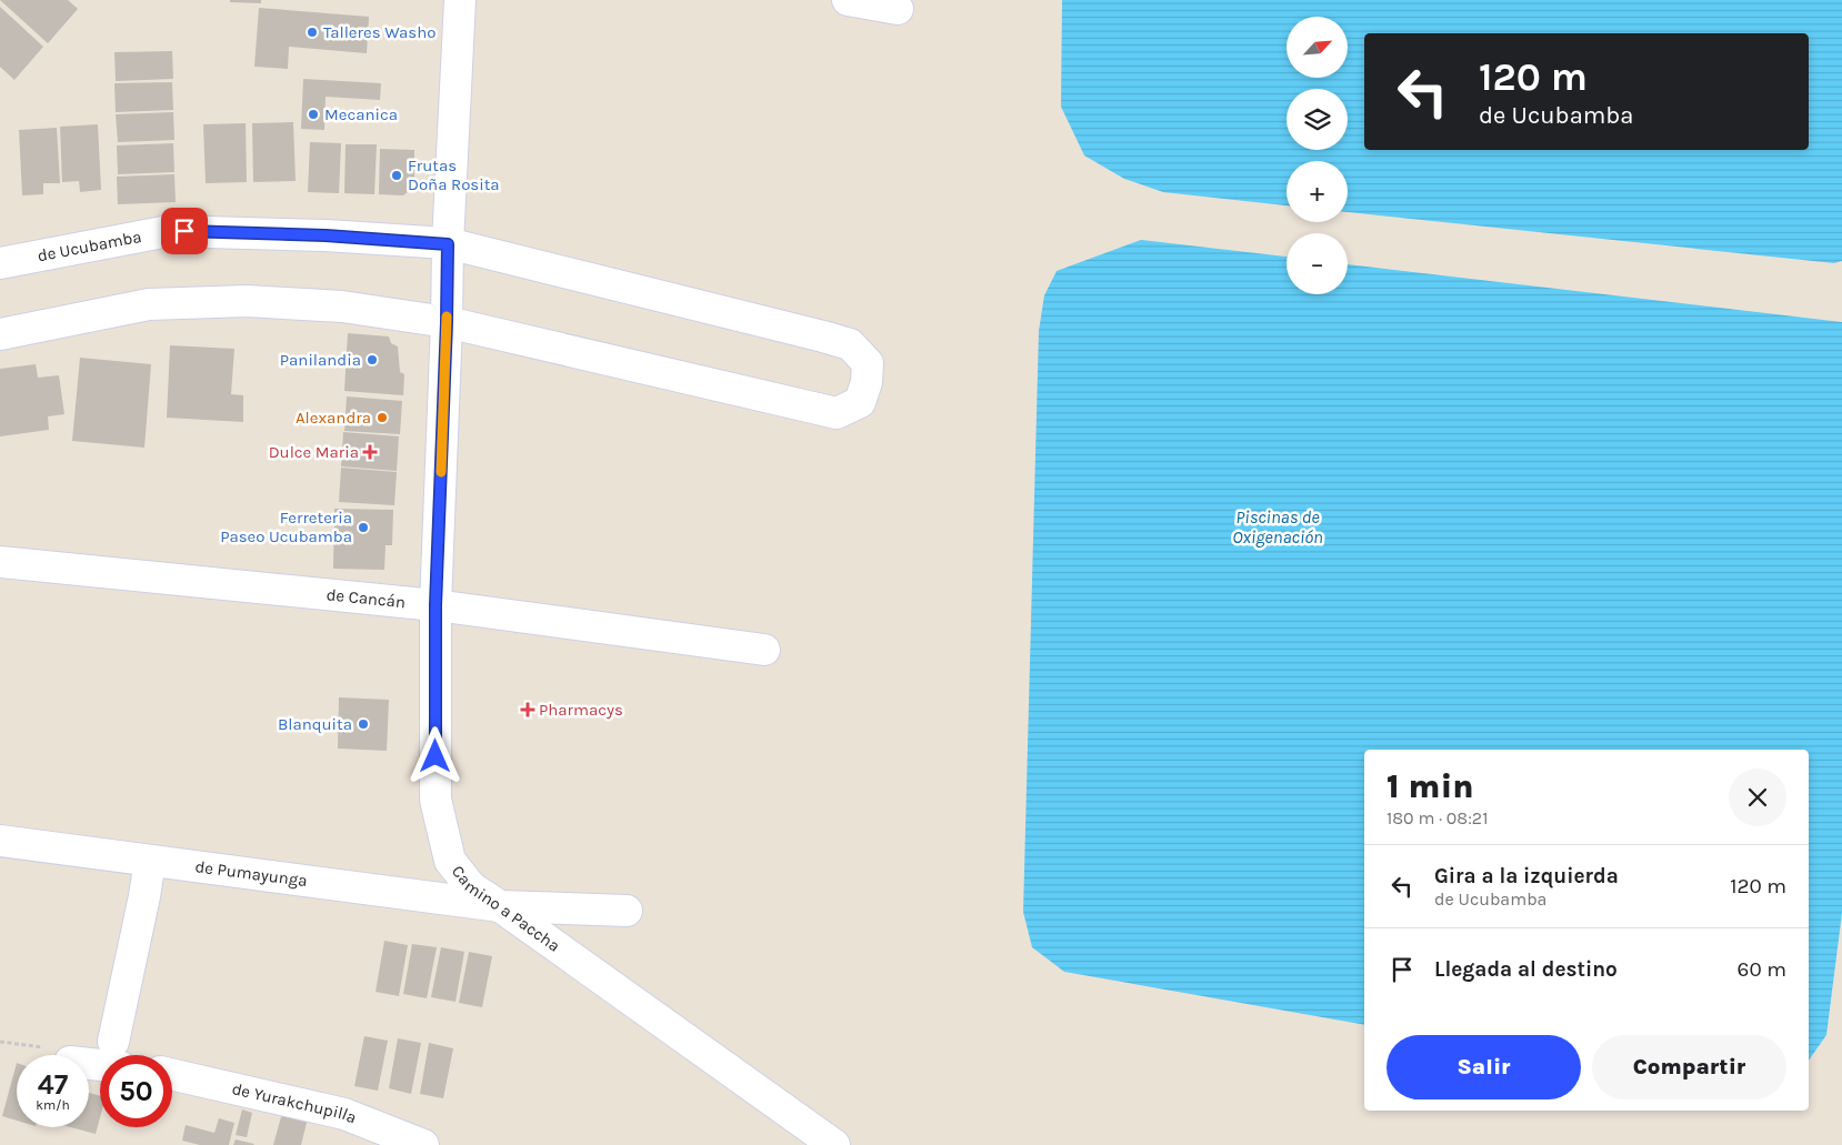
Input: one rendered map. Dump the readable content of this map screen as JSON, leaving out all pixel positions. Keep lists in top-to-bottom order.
{
  "streets": {
    "street": [
      "de Ucubamba",
      "de Cancán",
      "de Pumayunga",
      "Camino a Paccha",
      "de Yurakchupilla"
    ]
  },
  "crossings": [
    ["de Ucubamba", "Camino a Paccha"],
    ["de Cancán", "Camino a Paccha"],
    ["de Pumayunga", "Camino a Paccha"]
  ],
  "water": ["Piscinas de Oxigenación"],
  "places": {
    "other": [
      "Talleres Washo",
      "Mecanica",
      "Frutas Doña Rosita",
      "Panilandia",
      "Alexandra",
      "Ferreteria Paseo Ucubamba",
      "Blanquita"
    ],
    "health": ["Dulce Maria", "Pharmacys"]
  },
  "north": "top right",
  "page": {
    "map_buttons": ["+", "−"],
    "turn": ["120 m", "de Ucubamba"],
    "heading": ["1 min", "180 m · 08:21"],
    "list": [
      {
        "name": "Gira a la izquierda",
        "note": "de Ucubamba",
        "value": "120 m"
      },
      {
        "name": "Llegada al destino",
        "value": "60 m"
      }
    ],
    "buttons": ["Salir", "Compartir"],
    "speed": "47 km/h",
    "limit": "50"
  }
}
